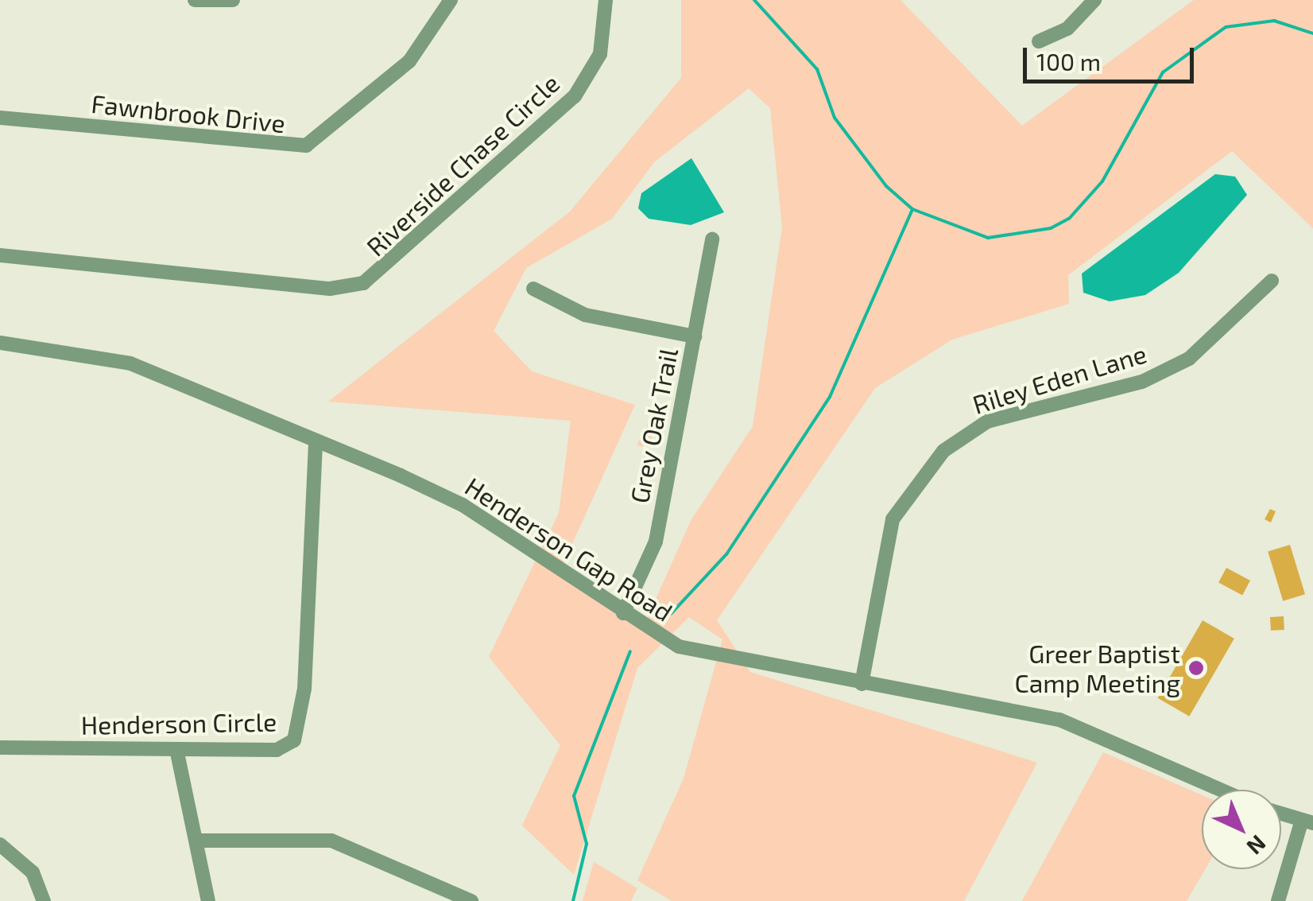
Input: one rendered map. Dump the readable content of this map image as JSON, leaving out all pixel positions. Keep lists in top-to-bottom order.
{
  "streets": {
    "street": [
      "Fawnbrook Drive",
      "Riverside Chase Circle",
      "Riley Eden Lane",
      "Grey Oak Trail",
      "Henderson Gap Road",
      "Henderson Circle"
    ]
  },
  "crossings": [
    ["Riley Eden Lane", "Henderson Gap Road"],
    ["Grey Oak Trail", "Henderson Gap Road"],
    ["Henderson Gap Road", "Henderson Circle"]
  ],
  "places": ["Greer Baptist Camp Meeting"],
  "scale_bar": "100 m",
  "north": "bottom right"
}
